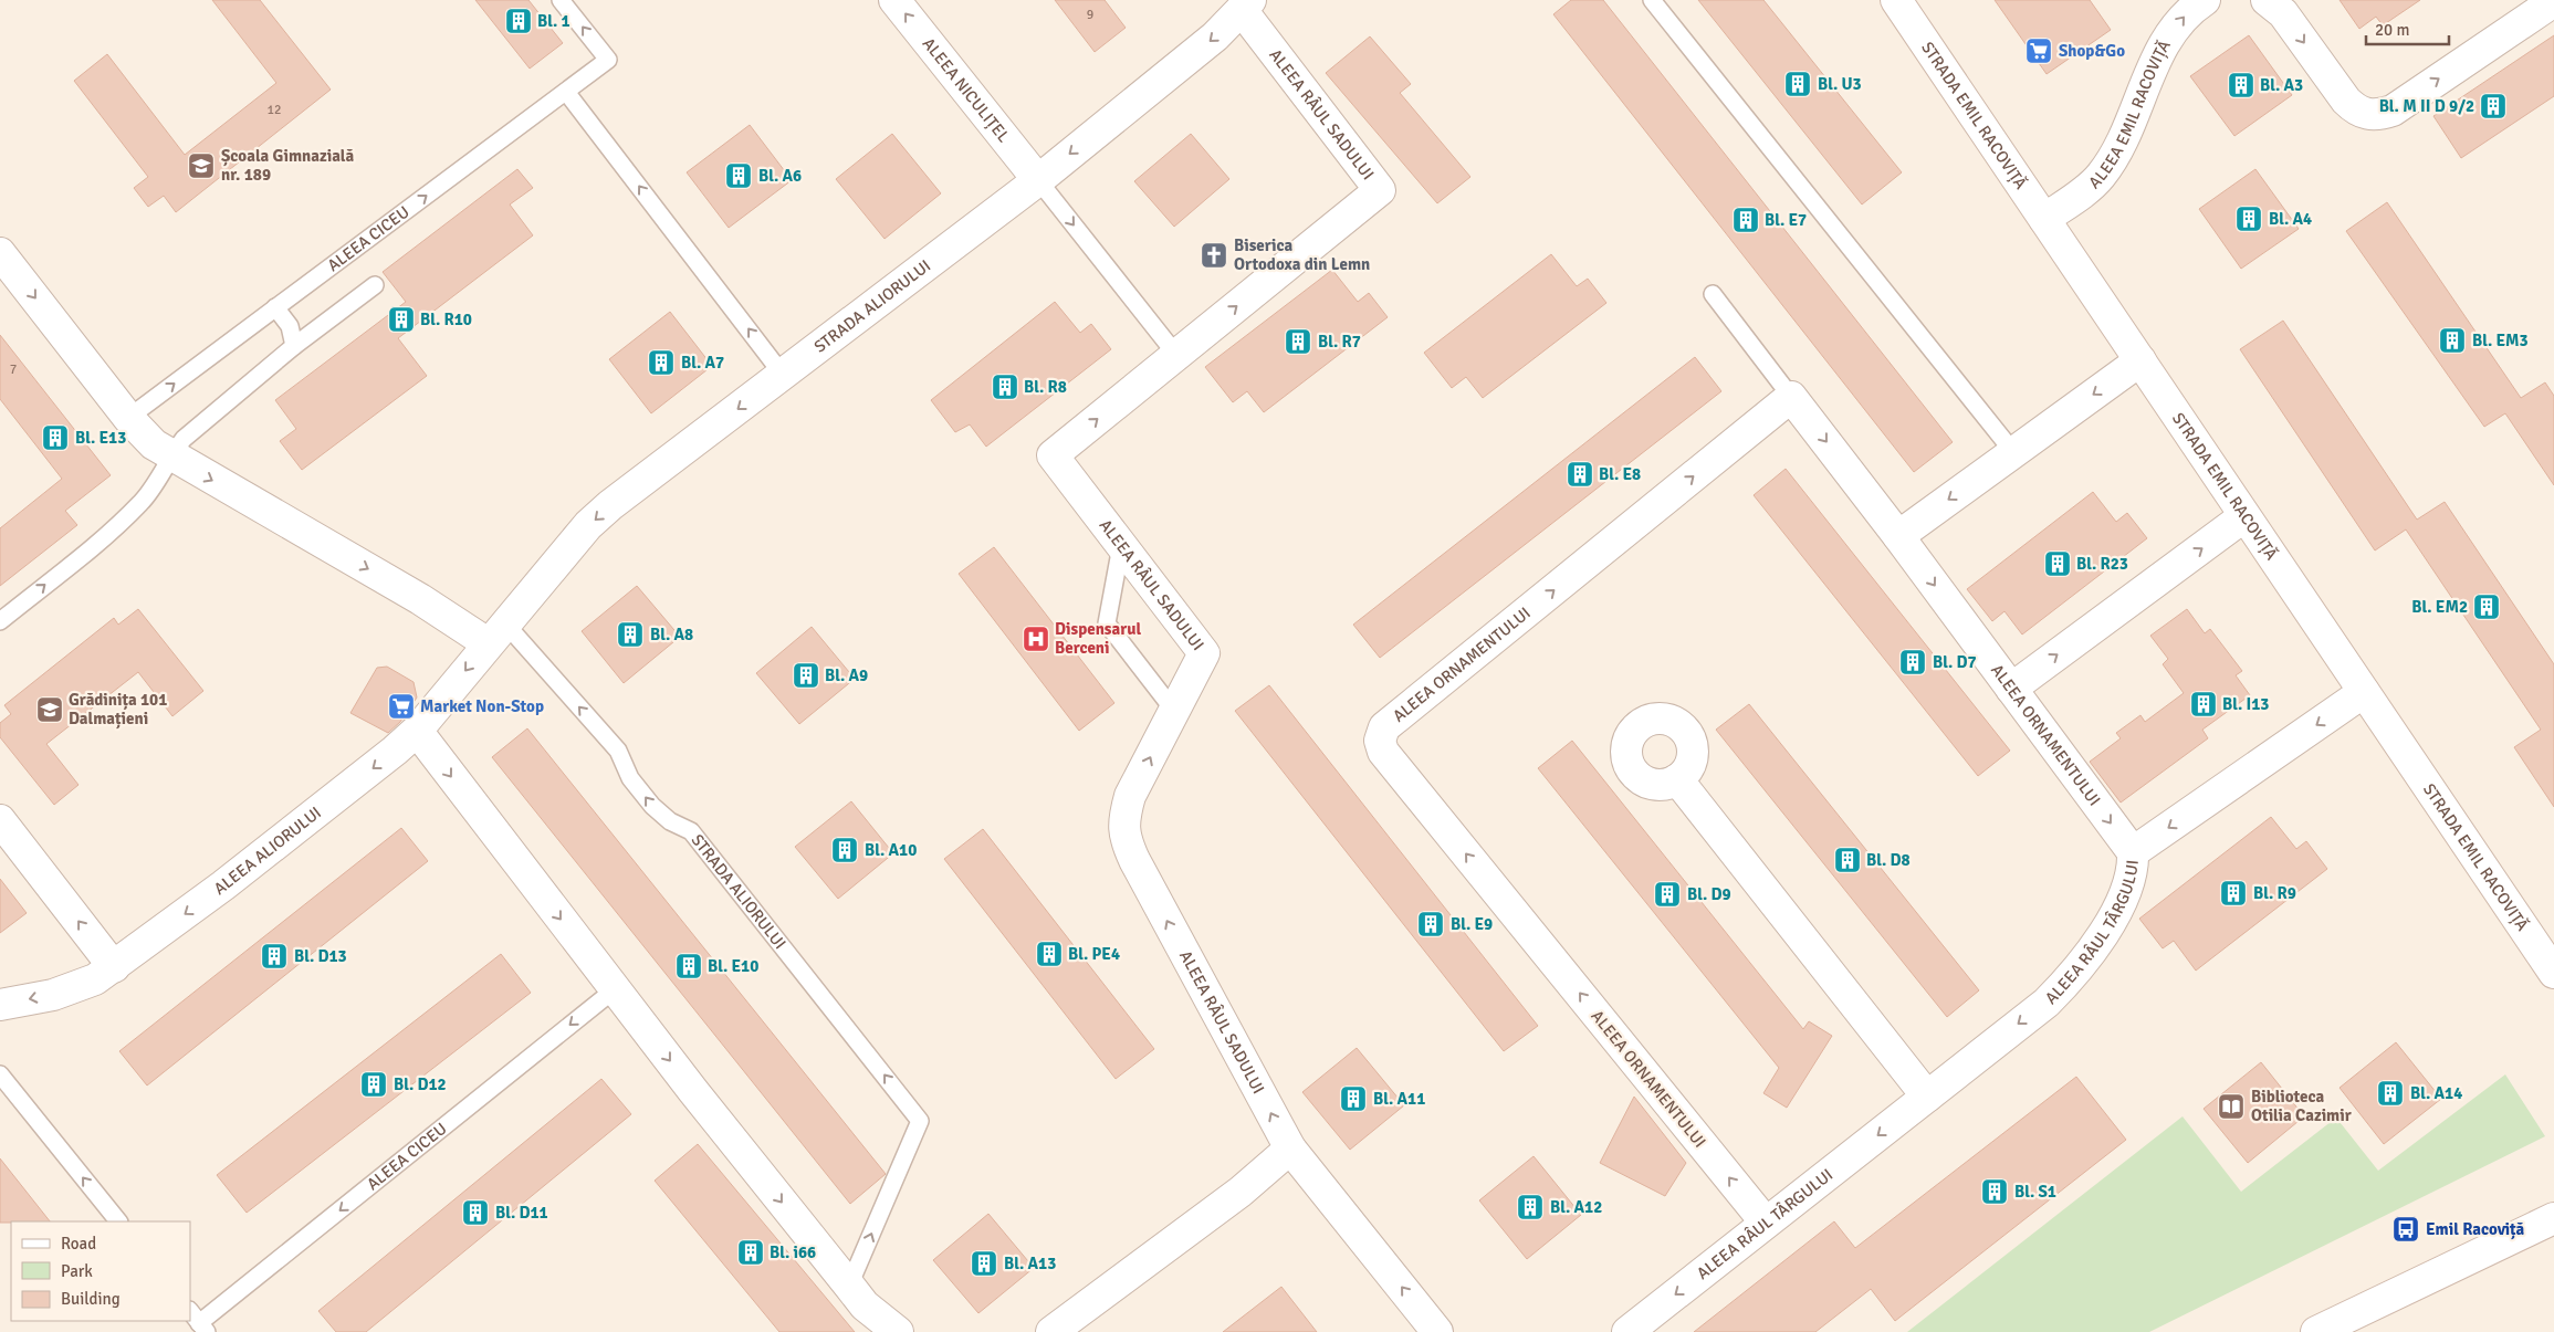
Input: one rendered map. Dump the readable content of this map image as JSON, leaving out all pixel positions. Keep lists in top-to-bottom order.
{
  "streets": {
    "street": [
      "ALEEA NICULIȚEL",
      "ALEEA EMIL RACOVIȚĂ",
      "ALEEA RÂUL SADULUI",
      "STRADA EMIL RACOVIȚĂ",
      "STRADA ALIORULUI",
      "ALEEA ORNAMENTULUI",
      "ALEEA ALIORULUI",
      "ALEEA RÂUL TÂRGULUI"
    ],
    "lane": ["ALEEA CICEU"]
  },
  "crossings": [
    ["ALEEA NICULIȚEL", "STRADA ALIORULUI"],
    ["ALEEA EMIL RACOVIȚĂ", "STRADA EMIL RACOVIȚĂ"],
    ["ALEEA RÂUL SADULUI", "STRADA ALIORULUI"],
    ["STRADA EMIL RACOVIȚĂ", "ALEEA RÂUL TÂRGULUI"],
    ["STRADA ALIORULUI", "ALEEA ALIORULUI"],
    ["ALEEA ORNAMENTULUI", "ALEEA RÂUL TÂRGULUI"]
  ],
  "one_way": [
    "ALEEA NICULIȚEL",
    "ALEEA EMIL RACOVIȚĂ",
    "ALEEA ALIORULUI",
    "ALEEA RÂUL TÂRGULUI"
  ],
  "places": {
    "building": [
      "Bl. 1",
      "Bl. U3",
      "Bl. A3",
      "Bl. M II D 9/2",
      "Bl. A6",
      "Bl. A4",
      "Bl. E7",
      "Bl. R10",
      "Bl. EM3",
      "Bl. R7",
      "Bl. A7",
      "Bl. R8",
      "Bl. E13",
      "Bl. E8",
      "Bl. R23",
      "Bl. EM2",
      "Bl. A8",
      "Bl. D7",
      "Bl. A9",
      "Bl. I13",
      "Bl. A10",
      "Bl. D8",
      "Bl. R9",
      "Bl. D9",
      "Bl. E9",
      "Bl. PE4",
      "Bl. D13",
      "Bl. E10",
      "Bl. D12",
      "Bl. A14",
      "Bl. A11",
      "Bl. S1",
      "Bl. A12",
      "Bl. D11",
      "Bl. i66",
      "Bl. A13"
    ],
    "supermarket": ["Shop&Go", "Market Non-Stop"],
    "school or university": ["Școala Gimnazială nr. 189", "Grădinița 101 Dalmațieni"],
    "church": ["Biserica Ortodoxa din Lemn"],
    "hospital": ["Dispensarul Berceni"],
    "library": ["Biblioteca Otilia Cazimir"],
    "bus stop": ["Emil Racoviță"]
  },
  "house_numbers": ["9", "12", "7"],
  "legend": ["Road", "Park", "Building"],
  "scale_bar": "20 m"
}
